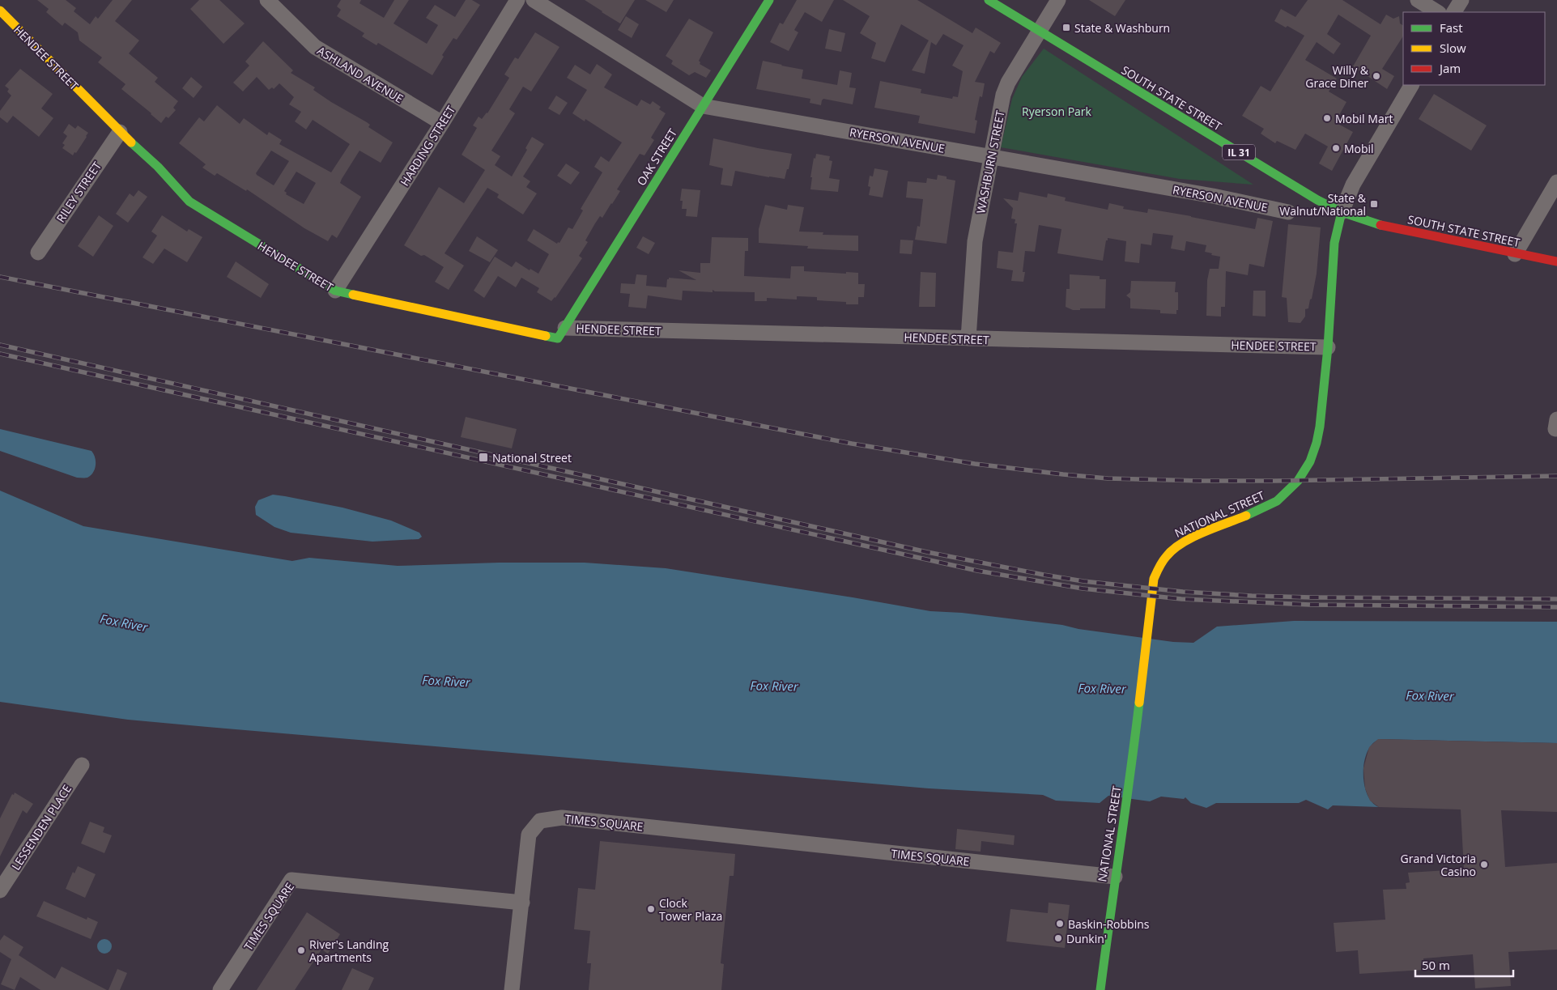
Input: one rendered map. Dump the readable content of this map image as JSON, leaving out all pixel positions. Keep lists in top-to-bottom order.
{
  "streets": {
    "street": [
      "HENDEE STREET",
      "ASHLAND AVENUE",
      "SOUTH STATE STREET",
      "RYERSON AVENUE",
      "HARDING STREET",
      "IL 31",
      "OAK STREET",
      "WASHBURN STREET",
      "RILEY STREET",
      "NATIONAL STREET",
      "TIMES SQUARE",
      "LESSENDEN PLACE"
    ]
  },
  "crossings": [
    ["HENDEE STREET", "HARDING STREET"],
    ["HENDEE STREET", "OAK STREET"],
    ["HENDEE STREET", "WASHBURN STREET"],
    ["HENDEE STREET", "RILEY STREET"],
    ["HENDEE STREET", "NATIONAL STREET"],
    ["ASHLAND AVENUE", "HARDING STREET"],
    ["SOUTH STATE STREET", "WASHBURN STREET"],
    ["SOUTH STATE STREET", "NATIONAL STREET"],
    ["RYERSON AVENUE", "OAK STREET"],
    ["RYERSON AVENUE", "WASHBURN STREET"],
    ["NATIONAL STREET", "TIMES SQUARE"]
  ],
  "water": ["Fox River"],
  "parks": ["Ryerson Park"],
  "places": {
    "transit": ["State & Washburn", "State & Walnut/National", "National Street"],
    "other": [
      "Willy & Grace Diner",
      "Mobil Mart",
      "Mobil",
      "Grand Victoria Casino",
      "Clock Tower Plaza",
      "Baskin-Robbins",
      "Dunkin'",
      "River's Landing Apartments"
    ]
  },
  "legend": ["Fast", "Slow", "Jam"],
  "scale_bar": "50 m"
}
